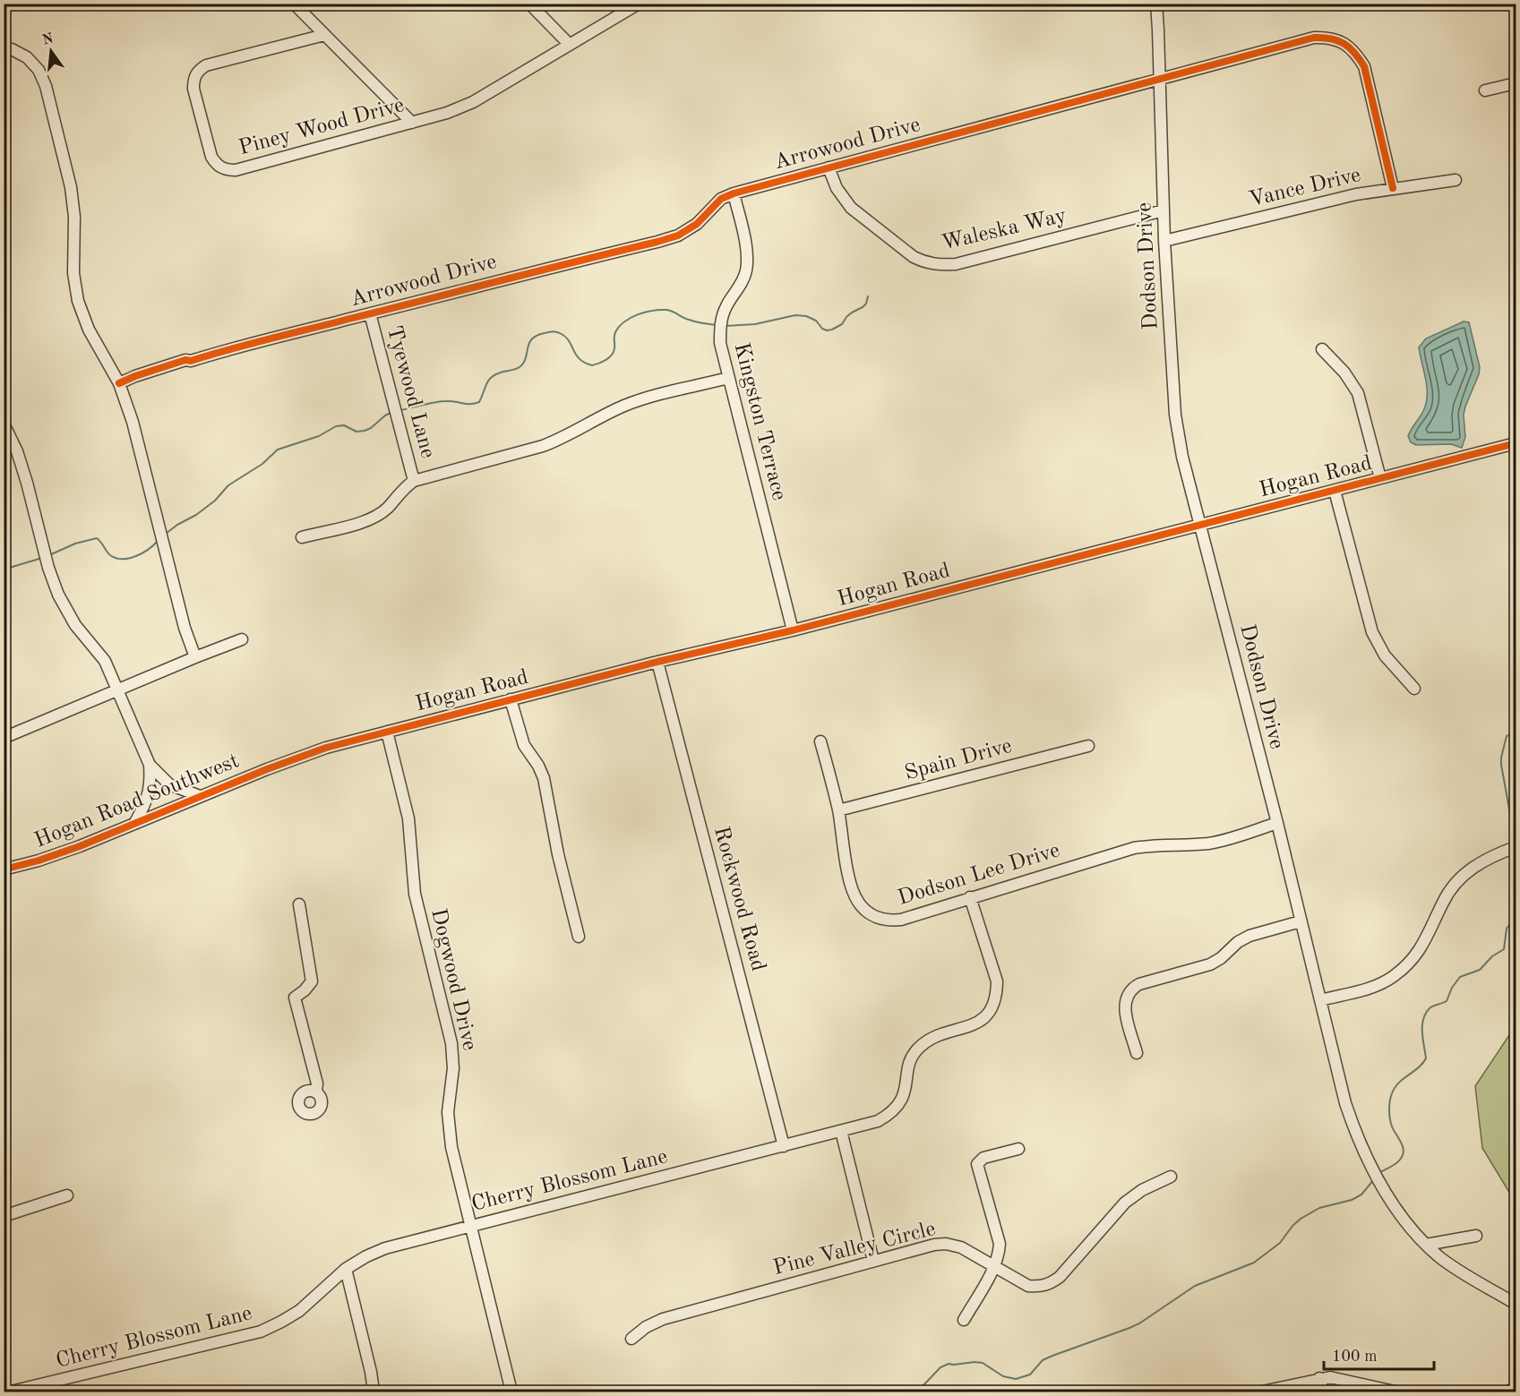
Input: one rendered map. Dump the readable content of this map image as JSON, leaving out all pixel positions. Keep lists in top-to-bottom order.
{
  "streets": {
    "street": [
      "Piney Wood Drive",
      "Arrowood Drive",
      "Vance Drive",
      "Waleska Way",
      "Dodson Drive",
      "Tyewood Lane",
      "Kingston Terrace",
      "Hogan Road",
      "Spain Drive",
      "Hogan Road Southwest",
      "Dodson Lee Drive",
      "Rockwood Road",
      "Dogwood Drive",
      "Cherry Blossom Lane",
      "Pine Valley Circle"
    ]
  },
  "crossings": [
    ["Arrowood Drive", "Vance Drive"],
    ["Arrowood Drive", "Waleska Way"],
    ["Arrowood Drive", "Dodson Drive"],
    ["Arrowood Drive", "Tyewood Lane"],
    ["Arrowood Drive", "Kingston Terrace"],
    ["Vance Drive", "Dodson Drive"],
    ["Waleska Way", "Dodson Drive"],
    ["Dodson Drive", "Hogan Road"],
    ["Dodson Drive", "Dodson Lee Drive"],
    ["Kingston Terrace", "Hogan Road"],
    ["Hogan Road", "Hogan Road Southwest"],
    ["Hogan Road", "Rockwood Road"],
    ["Hogan Road", "Dogwood Drive"],
    ["Spain Drive", "Dodson Lee Drive"],
    ["Dodson Lee Drive", "Cherry Blossom Lane"],
    ["Rockwood Road", "Cherry Blossom Lane"],
    ["Dogwood Drive", "Cherry Blossom Lane"]
  ],
  "scale_bar": "100 m",
  "north": "top"
}
